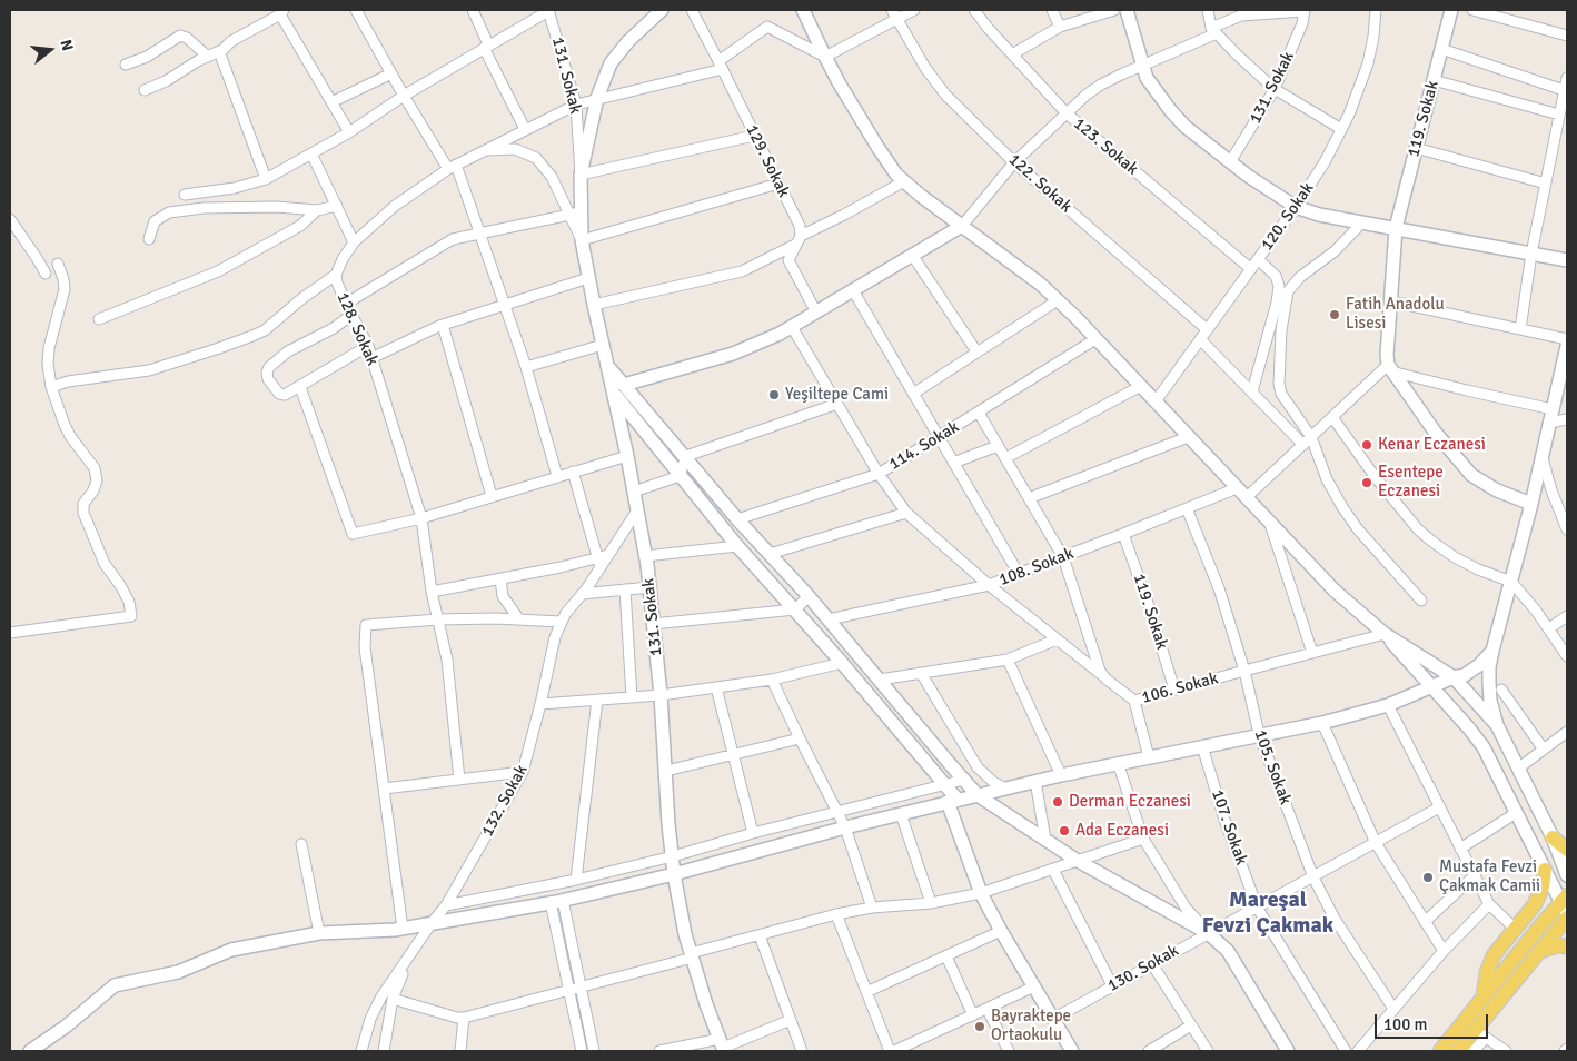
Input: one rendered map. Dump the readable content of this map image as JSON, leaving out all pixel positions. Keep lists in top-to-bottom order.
{
  "streets": {
    "street": [
      "131. Sokak",
      "119. Sokak",
      "123. Sokak",
      "129. Sokak",
      "122. Sokak",
      "120. Sokak",
      "128. Sokak",
      "114. Sokak",
      "108. Sokak",
      "106. Sokak",
      "105. Sokak",
      "132. Sokak",
      "107. Sokak",
      "130. Sokak"
    ]
  },
  "crossings": [
    ["131. Sokak", "128. Sokak"],
    ["131. Sokak", "132. Sokak"],
    ["119. Sokak", "108. Sokak"],
    ["119. Sokak", "106. Sokak"],
    ["123. Sokak", "120. Sokak"],
    ["122. Sokak", "120. Sokak"],
    ["114. Sokak", "106. Sokak"],
    ["108. Sokak", "106. Sokak"],
    ["108. Sokak", "105. Sokak"],
    ["106. Sokak", "105. Sokak"],
    ["105. Sokak", "130. Sokak"],
    ["107. Sokak", "130. Sokak"]
  ],
  "districts": ["Mareşal Fevzi Çakmak"],
  "places": [
    "Fatih Anadolu Lisesi",
    "Yeşiltepe Cami",
    "Kenar Eczanesi",
    "Esentepe Eczanesi",
    "Derman Eczanesi",
    "Ada Eczanesi",
    "Mustafa Fevzi Çakmak Camii",
    "Bayraktepe Ortaokulu"
  ],
  "scale_bar": "100 m",
  "north": "right"
}
